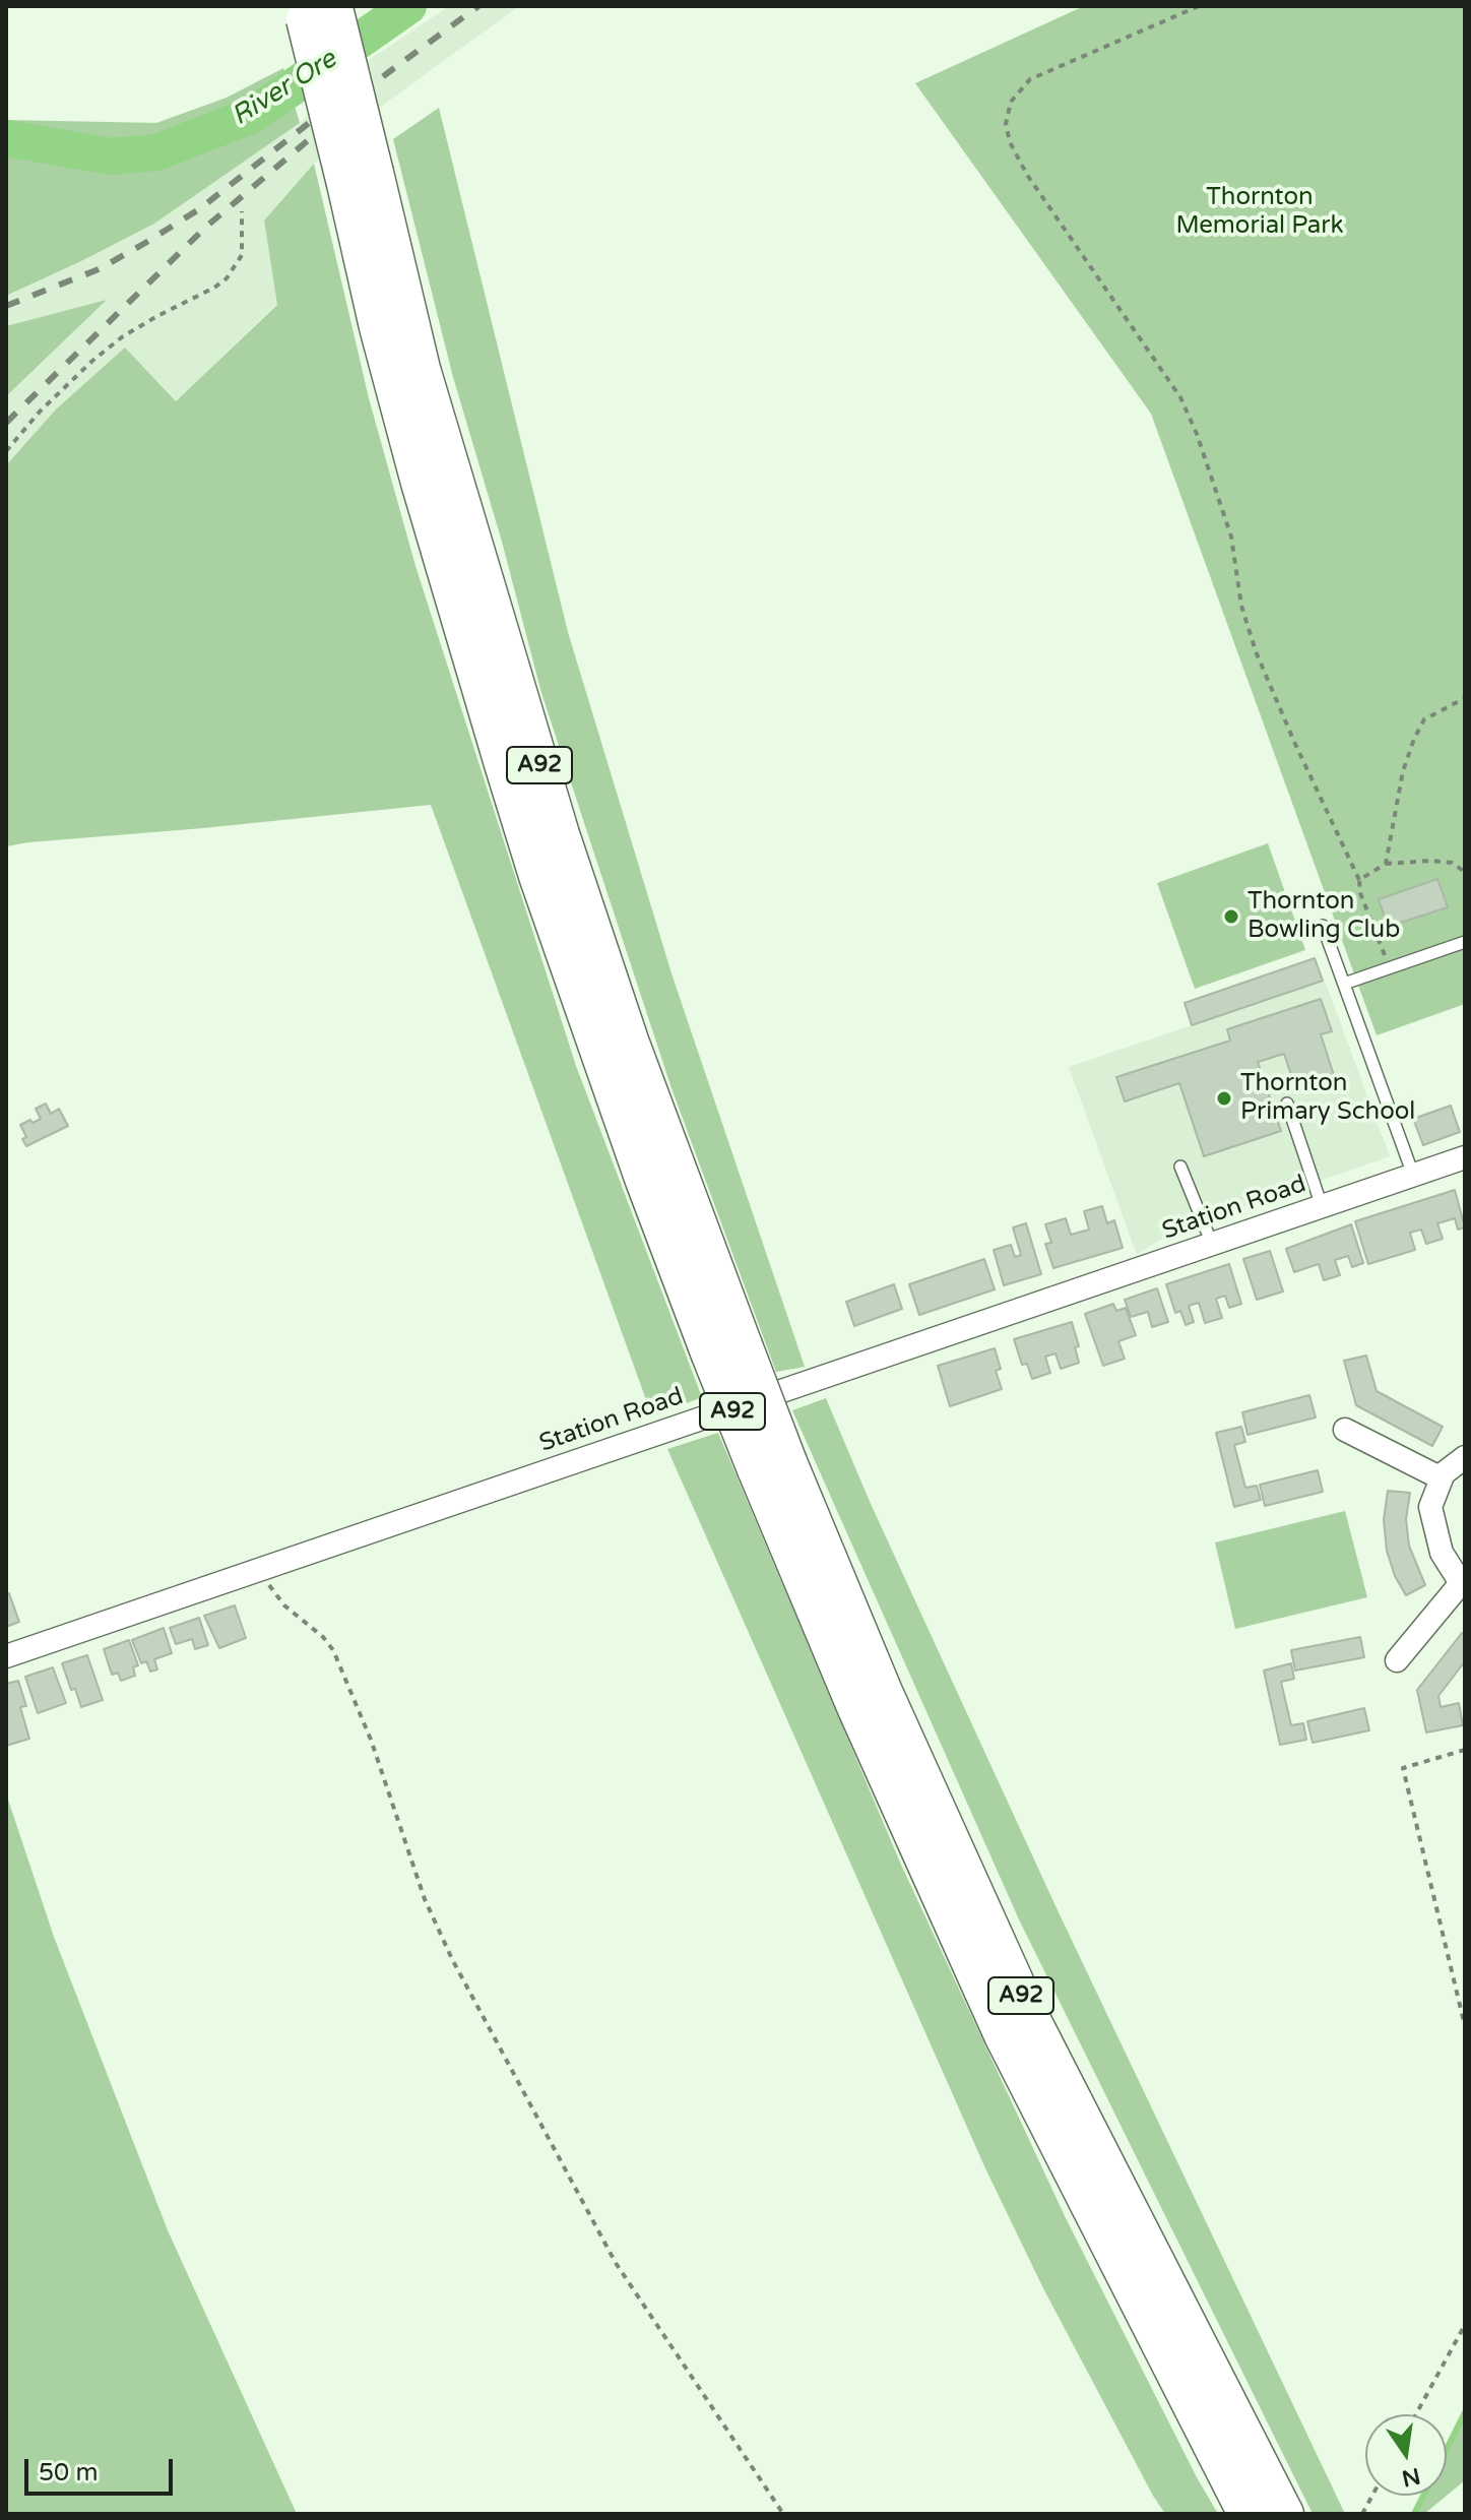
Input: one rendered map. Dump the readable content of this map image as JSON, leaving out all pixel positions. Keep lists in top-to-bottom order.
{
  "streets": {
    "highway": ["A92"],
    "street": ["Station Road"]
  },
  "water": ["River Ore"],
  "parks": ["Thornton Memorial Park"],
  "places": ["Thornton Bowling Club", "Thornton Primary School"],
  "scale_bar": "50 m",
  "north": "bottom"
}
